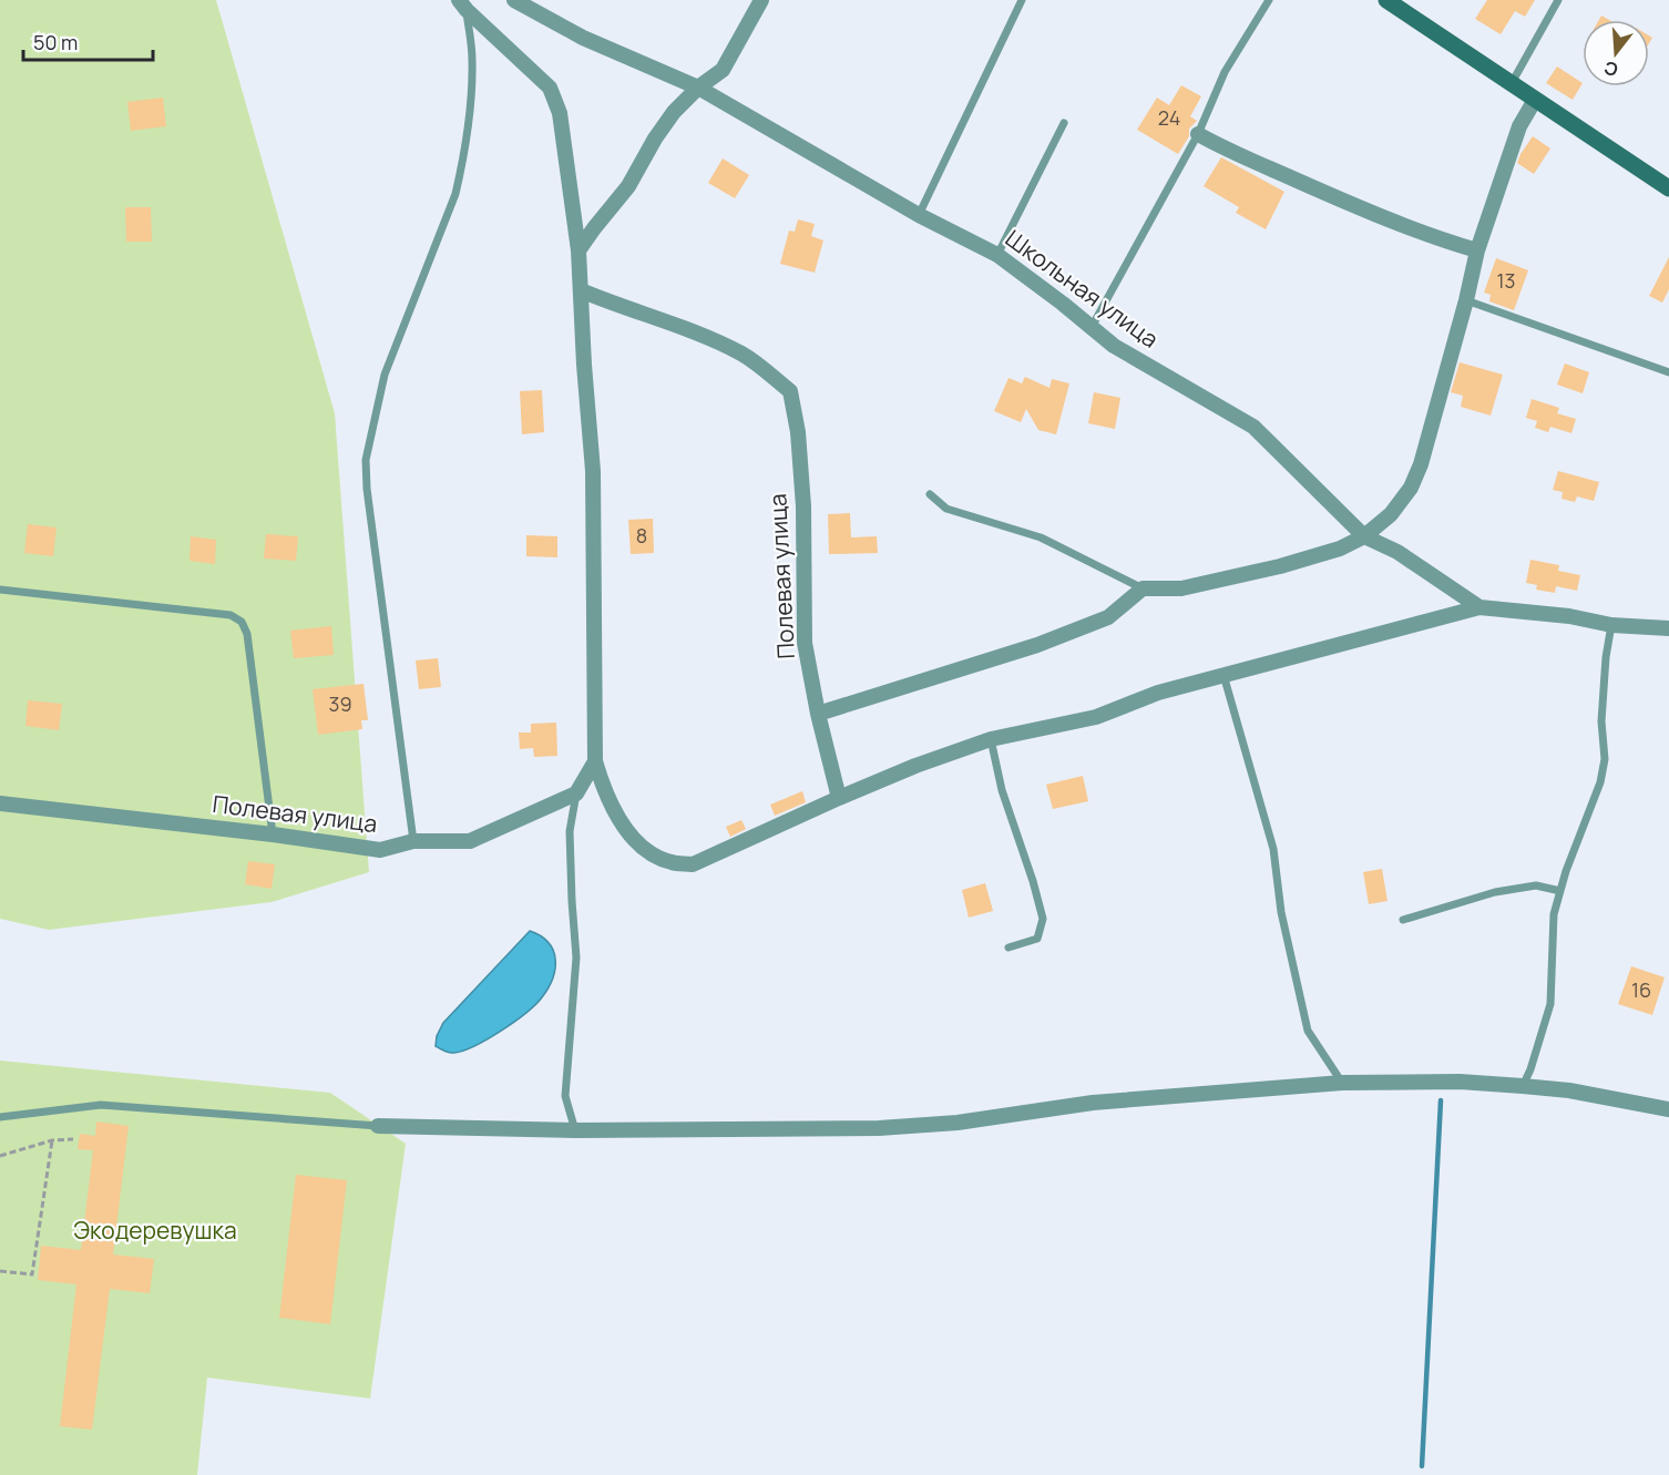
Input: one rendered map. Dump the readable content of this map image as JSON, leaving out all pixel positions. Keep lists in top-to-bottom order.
{
  "streets": {
    "street": ["Школьная улица", "Полевая улица"]
  },
  "parks": ["Экодеревушка"],
  "house_numbers": [
    "24",
    "13",
    "8",
    "39",
    "16"
  ],
  "scale_bar": "50 m",
  "north": "bottom"
}
